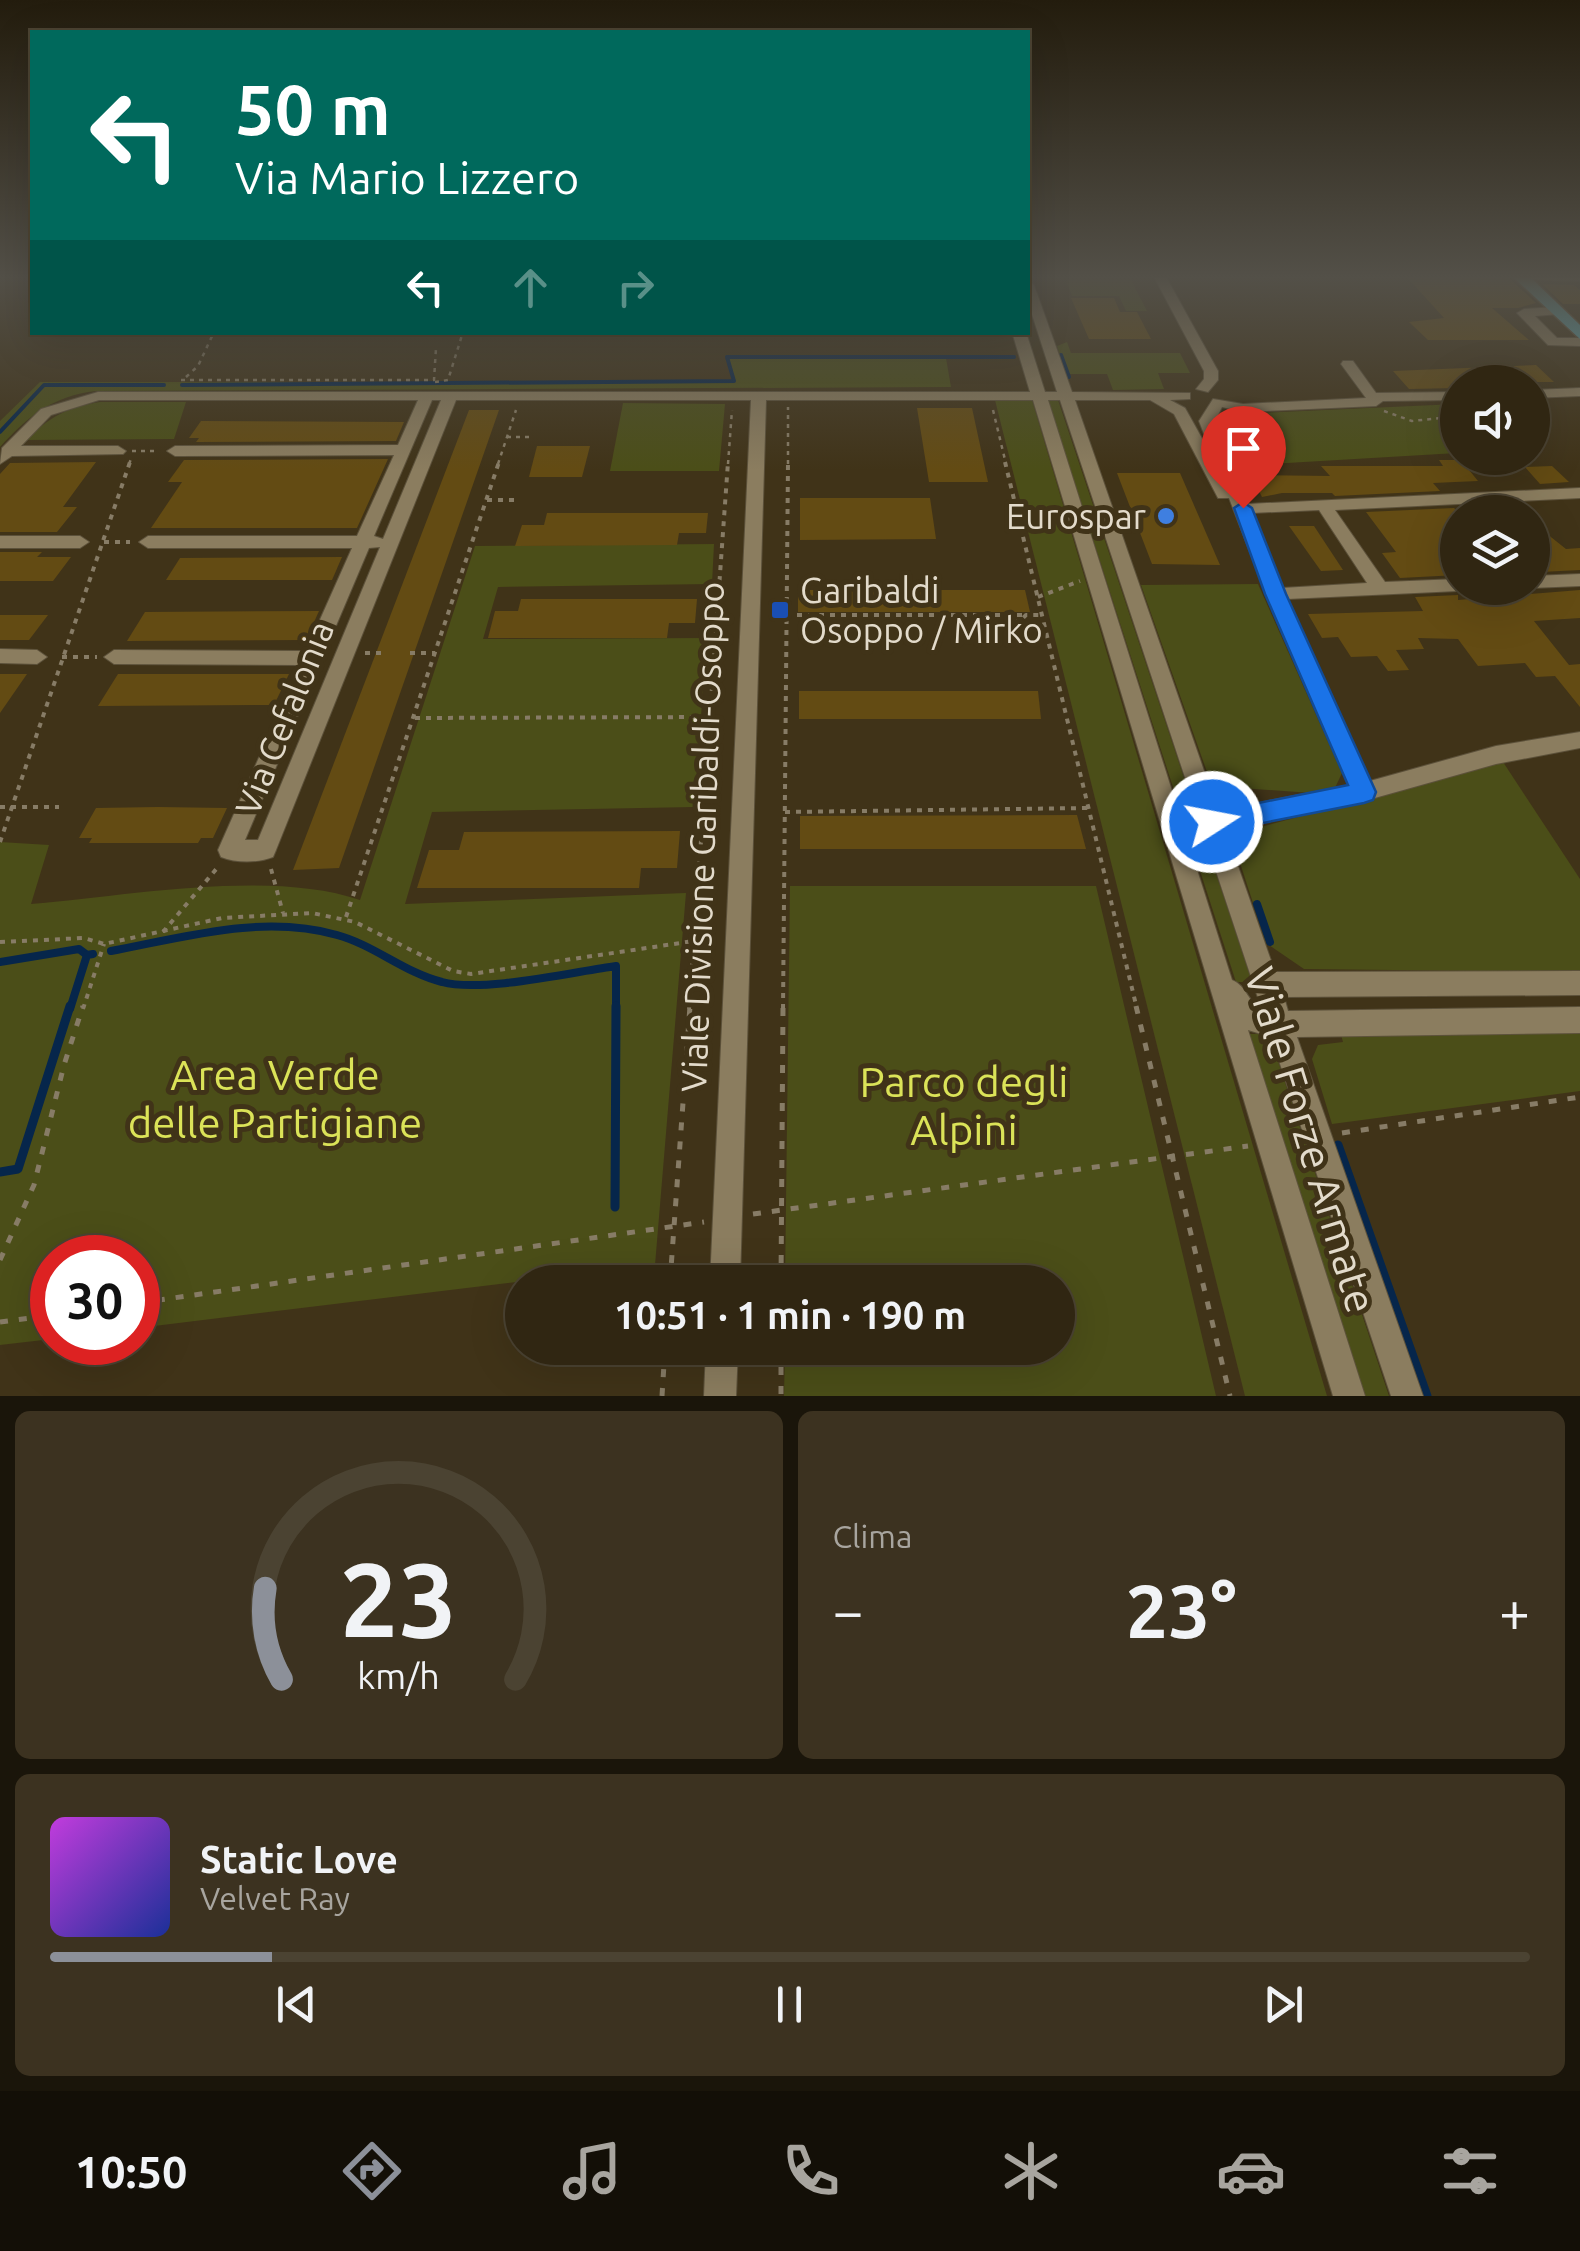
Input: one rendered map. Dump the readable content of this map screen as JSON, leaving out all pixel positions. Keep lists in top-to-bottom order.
{
  "streets": {
    "street": ["Via Cefalonia", "Viale Divisione Garibaldi-Osoppo", "Viale Forze Armate"]
  },
  "parks": ["Area Verde delle Partigiane", "Parco degli Alpini"],
  "places": {
    "other": ["Eurospar"],
    "transit": ["Garibaldi Osoppo / Mirko"]
  },
  "page": {
    "turn": ["50 m", "Via Mario Lizzero"],
    "limit": "30",
    "trip": "10:51 · 1 min · 190 m",
    "tile": "Clima",
    "heat": ["−", "23°", "+"],
    "song": ["Static Love", "Velvet Ray"],
    "tabs": "10:50",
    "gauge": ["23", "km/h"]
  }
}
